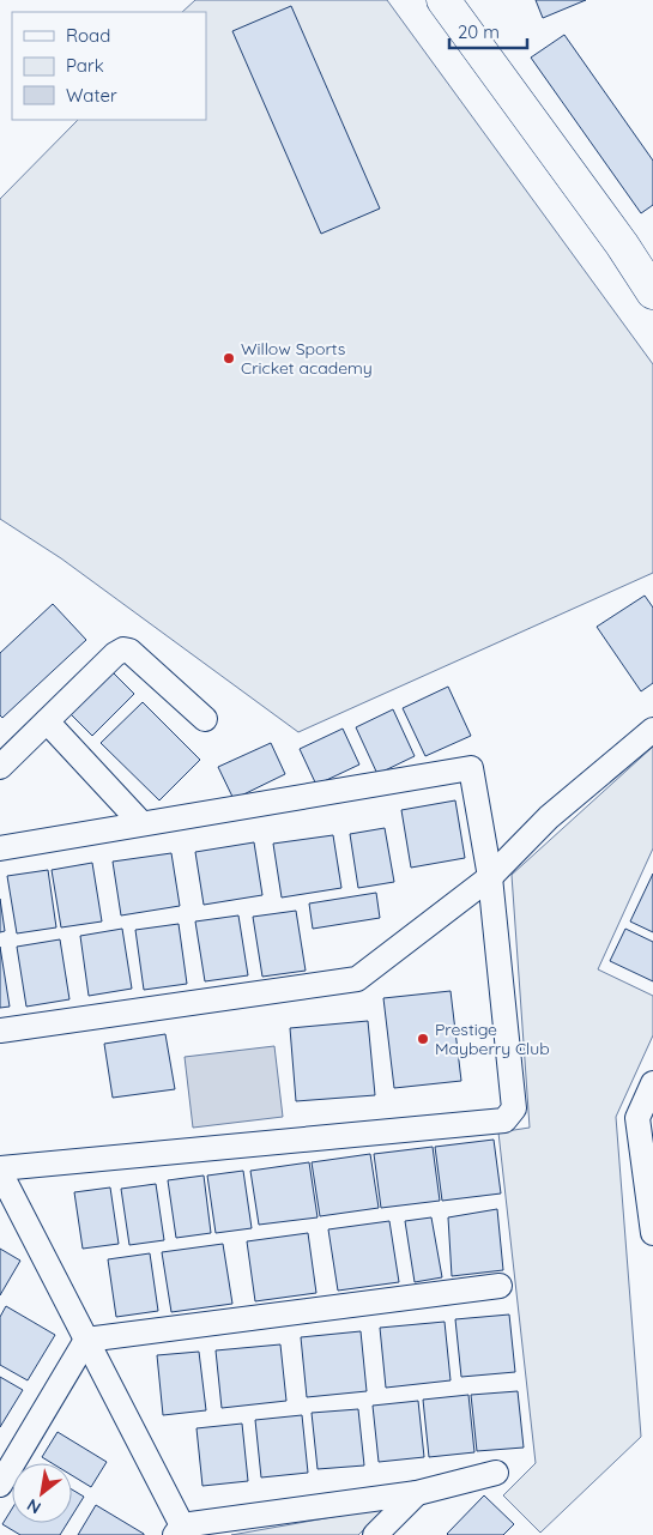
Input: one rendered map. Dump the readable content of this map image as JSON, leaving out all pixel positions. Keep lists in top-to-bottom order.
{
  "places": ["Willow Sports Cricket academy", "Prestige Mayberry Club"],
  "legend": ["Road", "Park", "Water"],
  "scale_bar": "20 m",
  "north": "bottom left"
}
